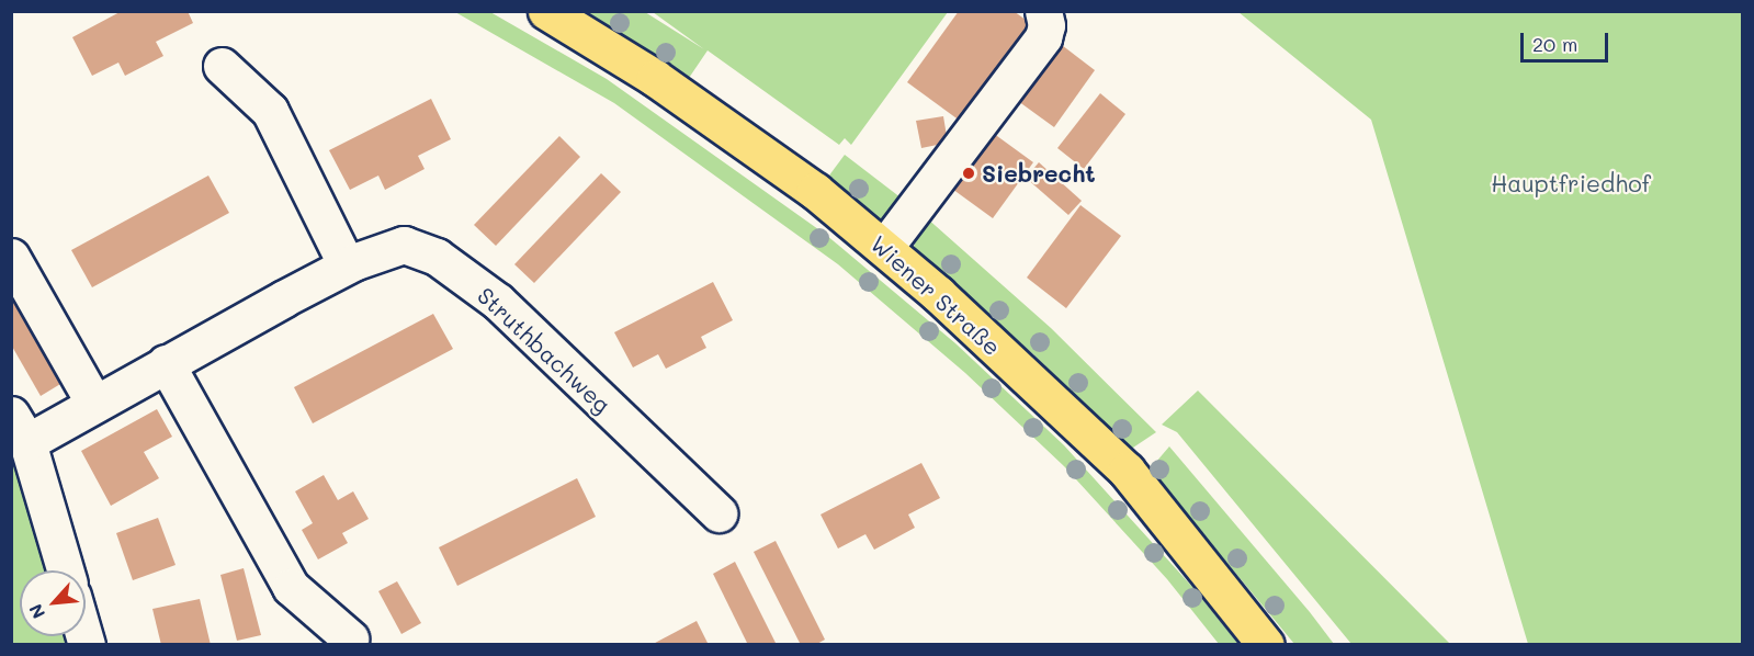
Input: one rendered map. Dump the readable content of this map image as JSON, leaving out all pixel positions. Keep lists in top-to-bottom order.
{
  "streets": {
    "main road": ["Wiener Straße"],
    "street": ["Struthbachweg"]
  },
  "parks": ["Hauptfriedhof"],
  "places": ["Siebrecht"],
  "scale_bar": "20 m",
  "north": "bottom left"
}
